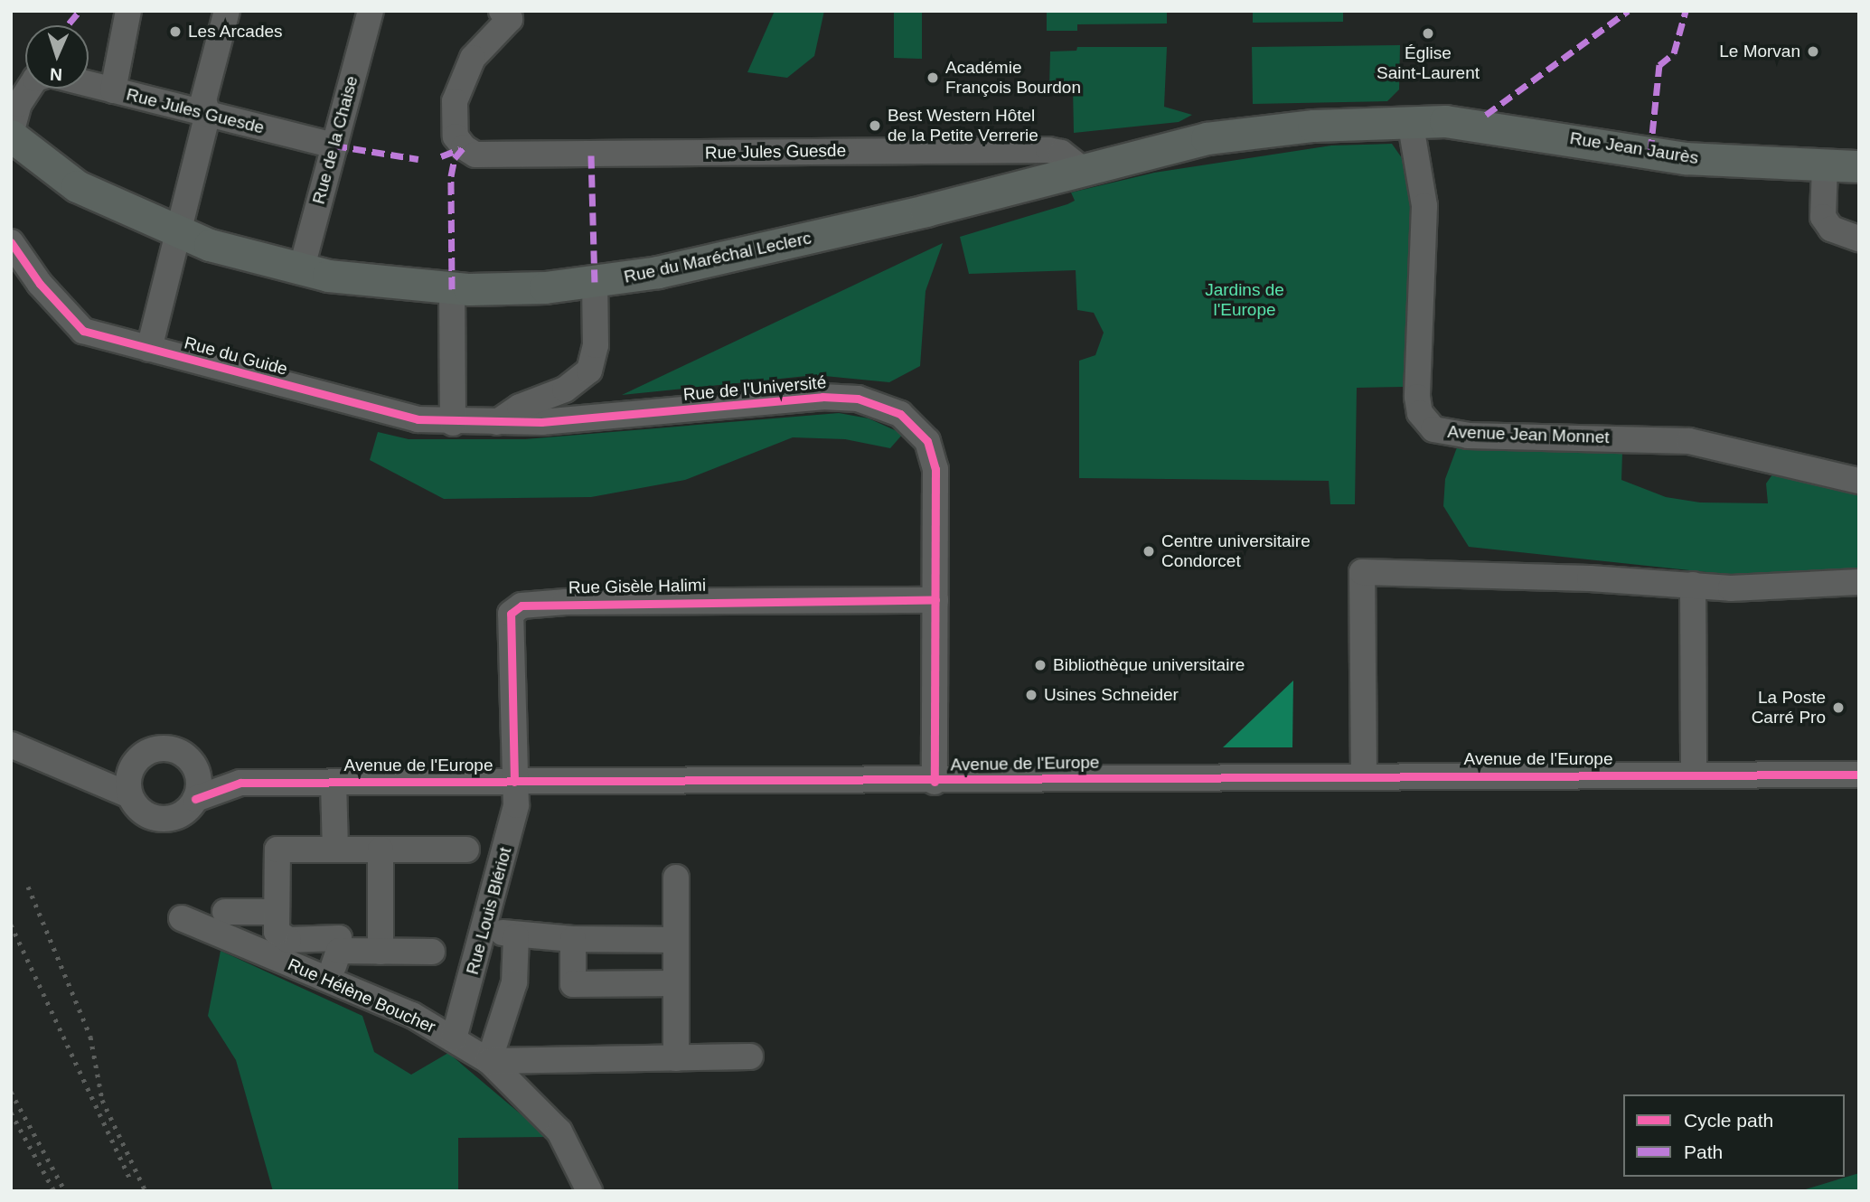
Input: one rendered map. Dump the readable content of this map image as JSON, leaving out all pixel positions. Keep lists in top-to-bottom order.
{
  "streets": {
    "main road": ["Rue Jean Jaurès", "Rue du Maréchal Leclerc"],
    "street": [
      "Rue Jules Guesde",
      "Rue de la Chaise",
      "Rue du Guide",
      "Rue de l'Université",
      "Avenue Jean Monnet",
      "Rue Gisèle Halimi",
      "Avenue de l'Europe",
      "Rue Louis Blériot",
      "Rue Hélène Boucher"
    ]
  },
  "crossings": [
    ["Rue Jules Guesde", "Rue de la Chaise"],
    ["Rue Jules Guesde", "Rue du Maréchal Leclerc"],
    ["Rue de la Chaise", "Rue du Maréchal Leclerc"],
    ["Rue Jean Jaurès", "Rue du Maréchal Leclerc"],
    ["Rue Jean Jaurès", "Avenue Jean Monnet"],
    ["Rue du Maréchal Leclerc", "Avenue Jean Monnet"],
    ["Rue du Guide", "Rue de l'Université"],
    ["Rue de l'Université", "Rue Gisèle Halimi"],
    ["Rue de l'Université", "Avenue de l'Europe"],
    ["Rue Gisèle Halimi", "Avenue de l'Europe"],
    ["Rue Gisèle Halimi", "Rue Louis Blériot"],
    ["Avenue de l'Europe", "Rue Louis Blériot"],
    ["Rue Louis Blériot", "Rue Hélène Boucher"]
  ],
  "parks": ["Jardins de l'Europe"],
  "places": [
    "Les Arcades",
    "Église Saint-Laurent",
    "Le Morvan",
    "Académie François Bourdon",
    "Best Western Hôtel de la Petite Verrerie",
    "Centre universitaire Condorcet",
    "Bibliothèque universitaire",
    "Usines Schneider",
    "La Poste Carré Pro"
  ],
  "legend": ["Cycle path", "Path"],
  "north": "bottom"
}
